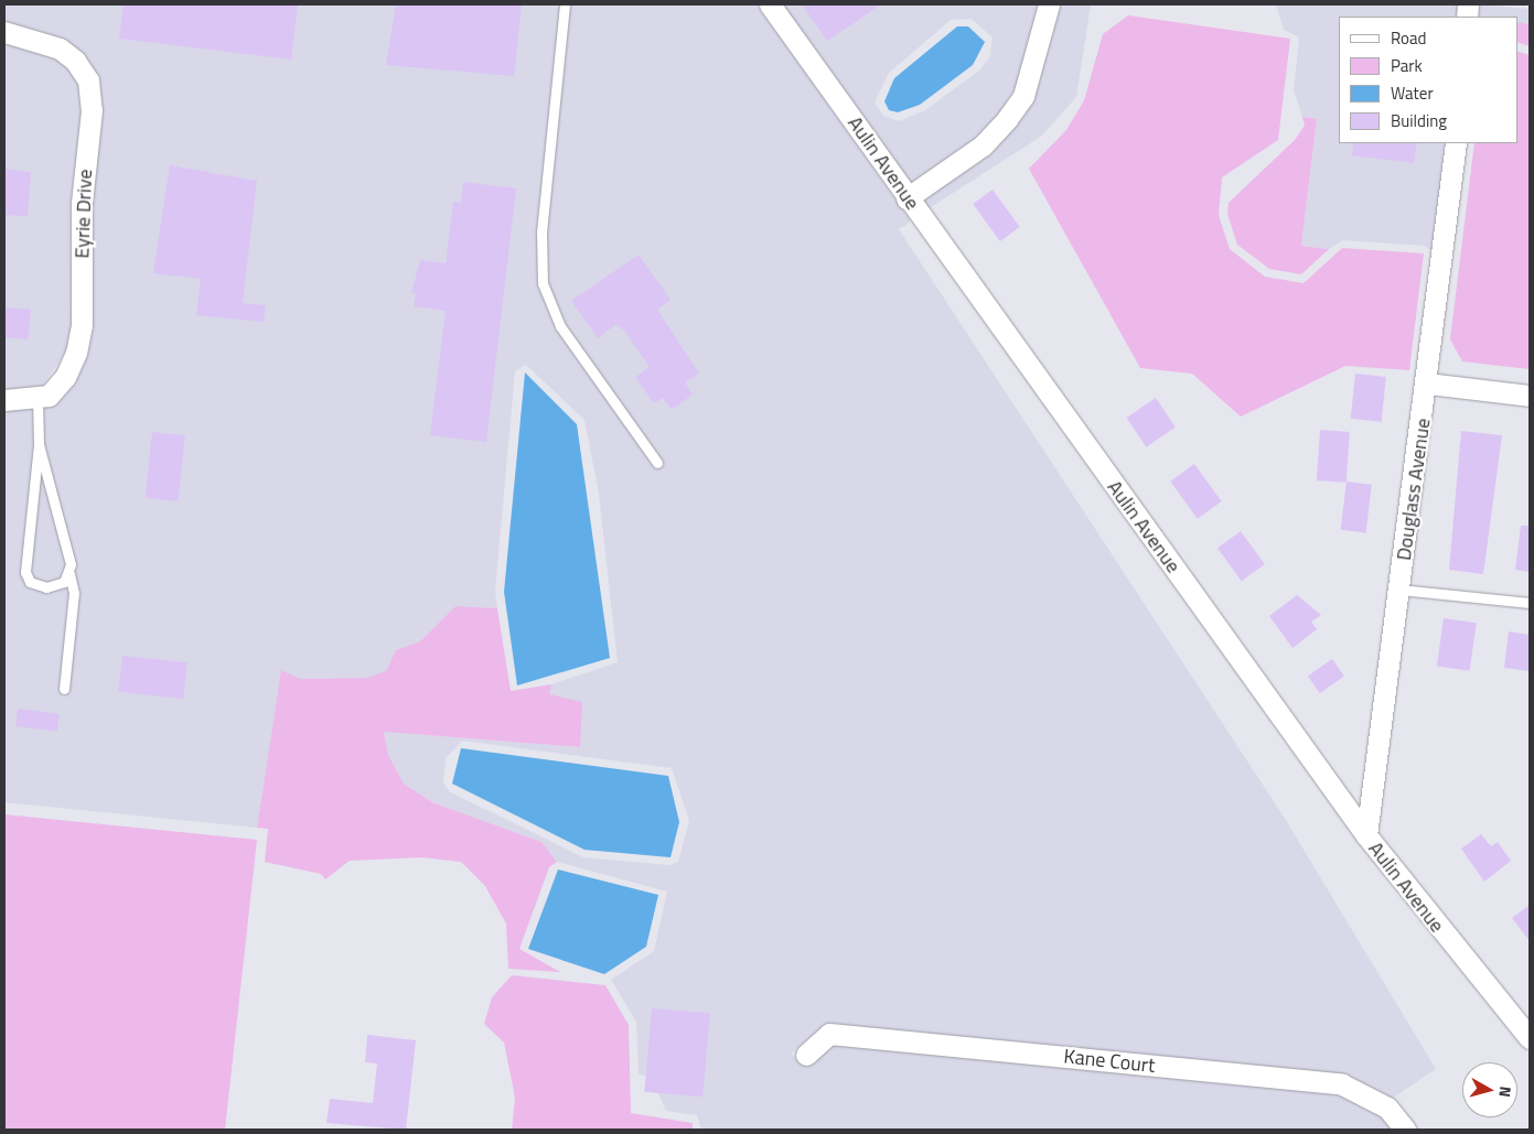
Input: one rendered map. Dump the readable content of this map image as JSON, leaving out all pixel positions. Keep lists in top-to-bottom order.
{
  "streets": {
    "street": [
      "Aulin Avenue",
      "Eyrie Drive",
      "Douglass Avenue",
      "Kane Court"
    ]
  },
  "crossings": [
    ["Aulin Avenue", "Douglass Avenue"]
  ],
  "legend": [
    "Road",
    "Park",
    "Water",
    "Building"
  ],
  "north": "right"
}
